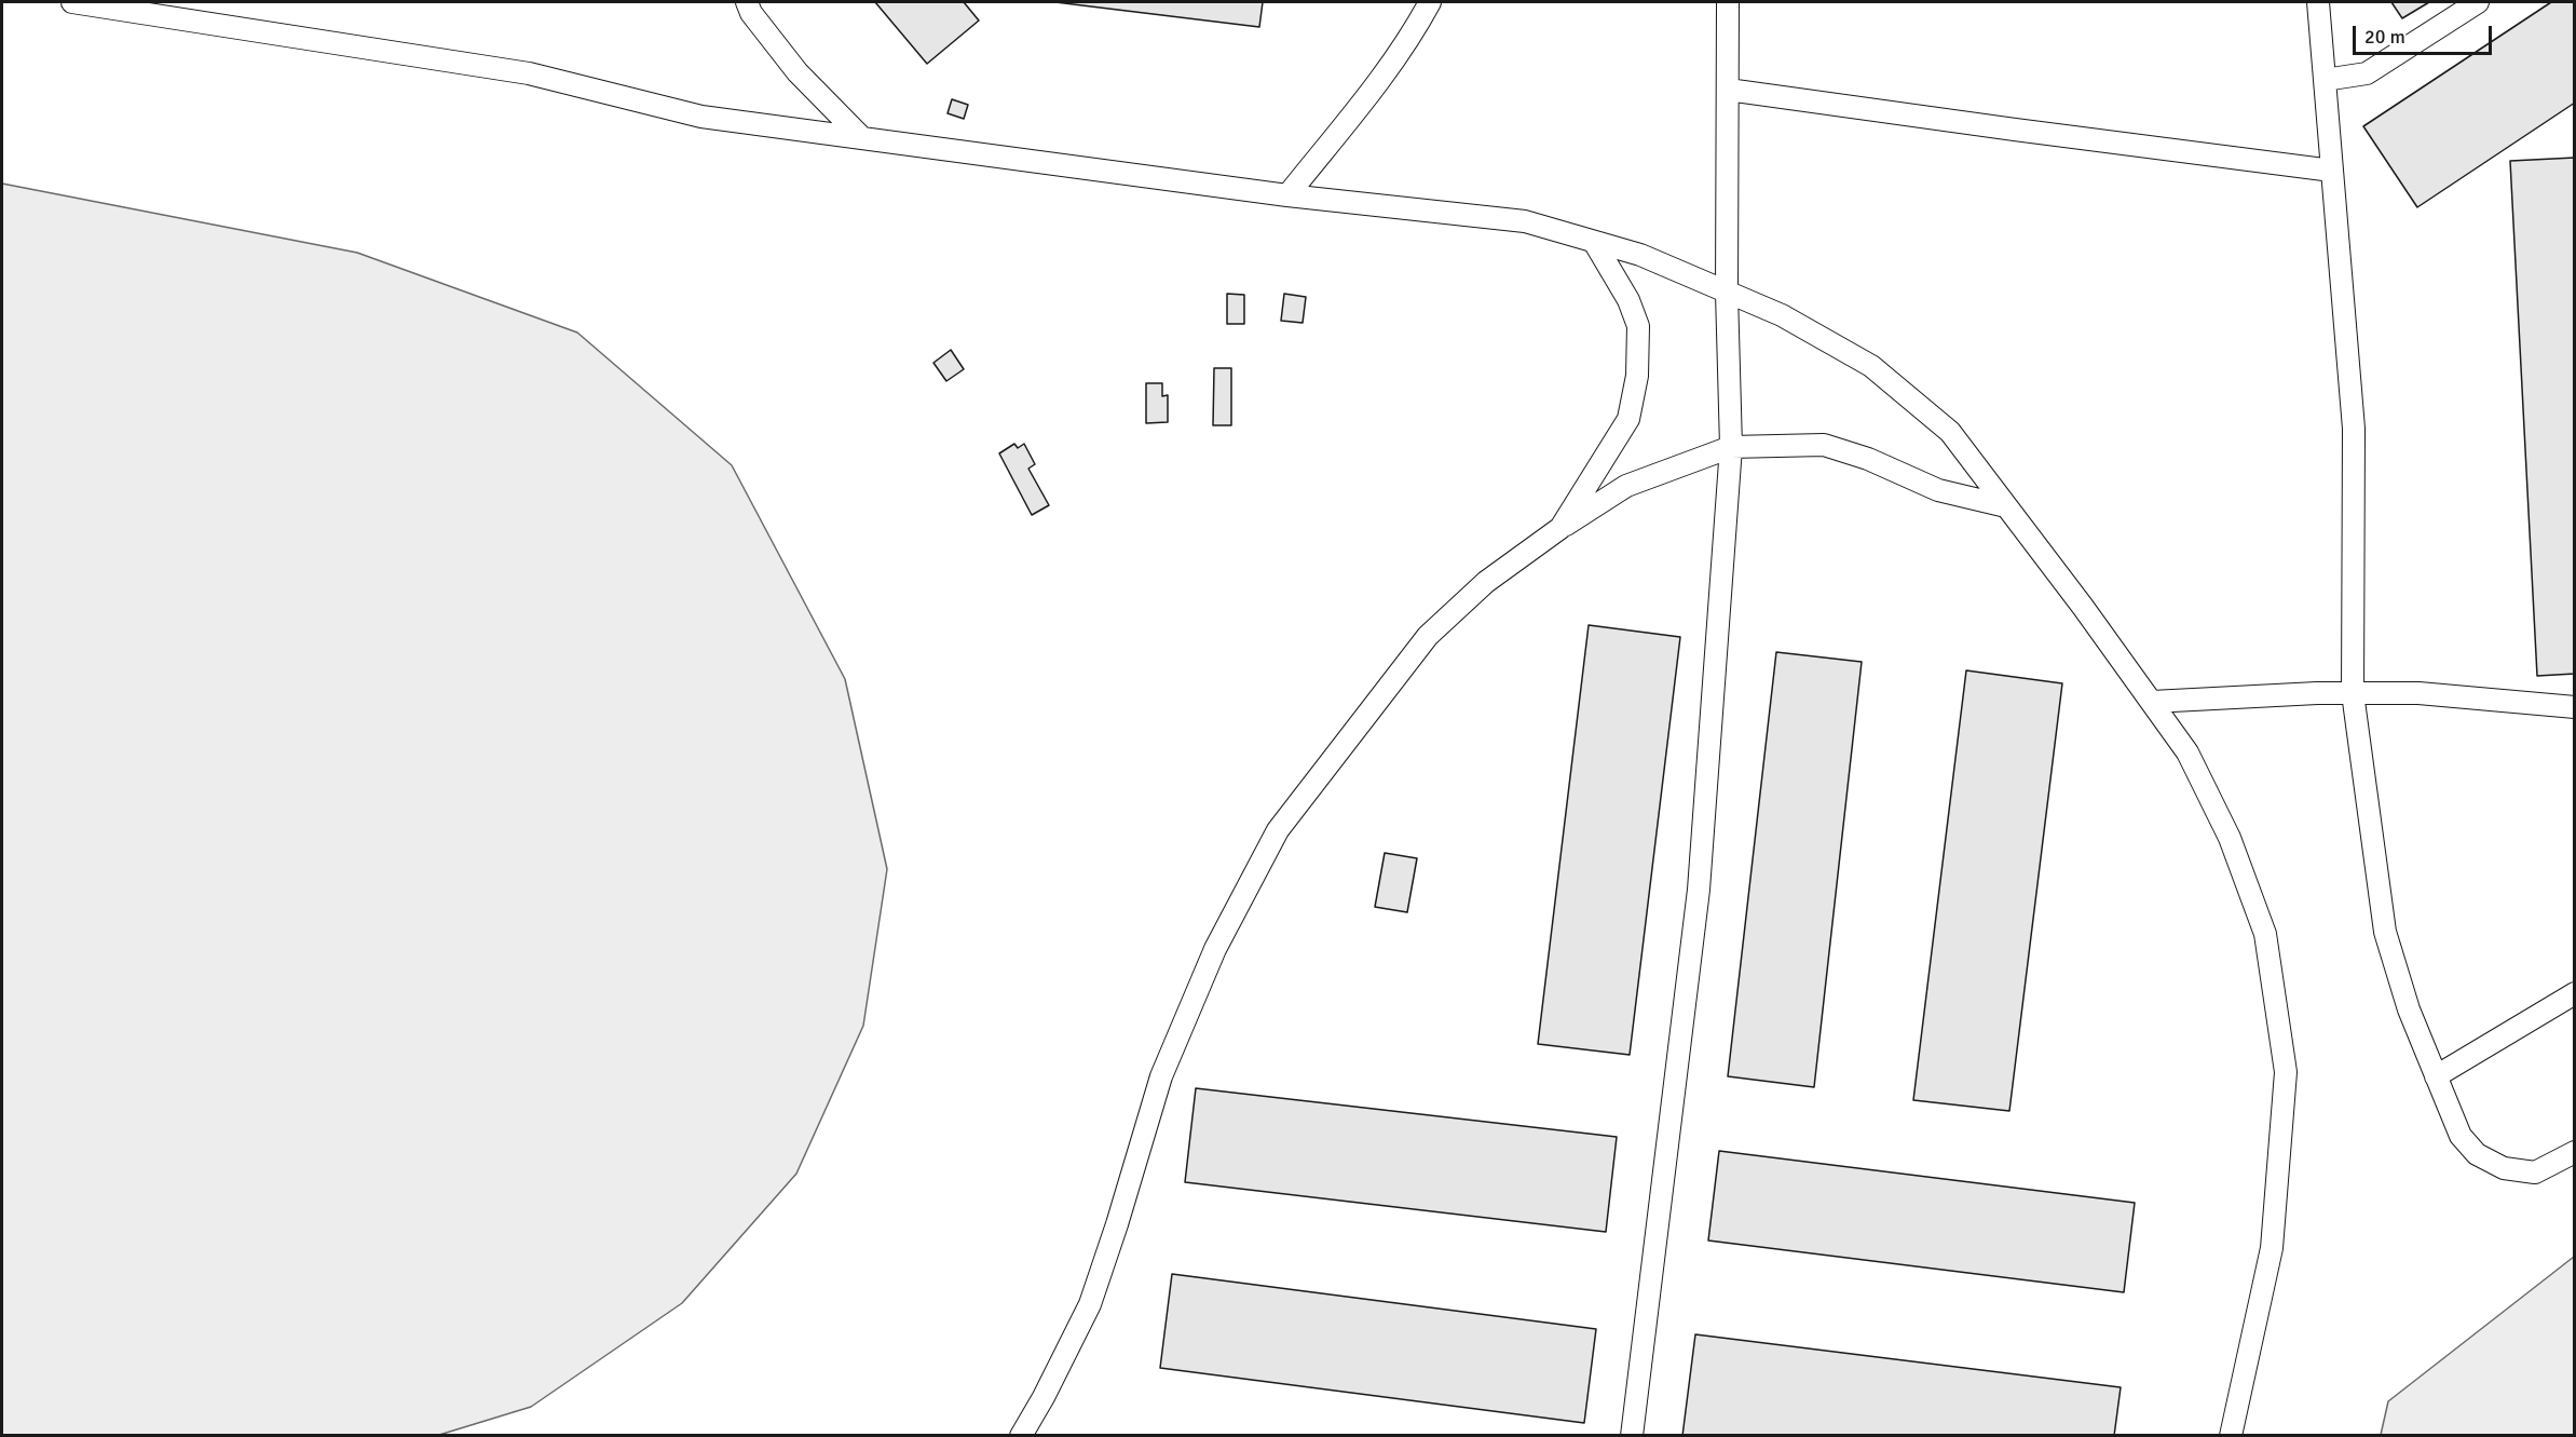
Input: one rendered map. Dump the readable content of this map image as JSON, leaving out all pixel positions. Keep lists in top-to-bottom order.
{
  "scale_bar": "20 m"
}
